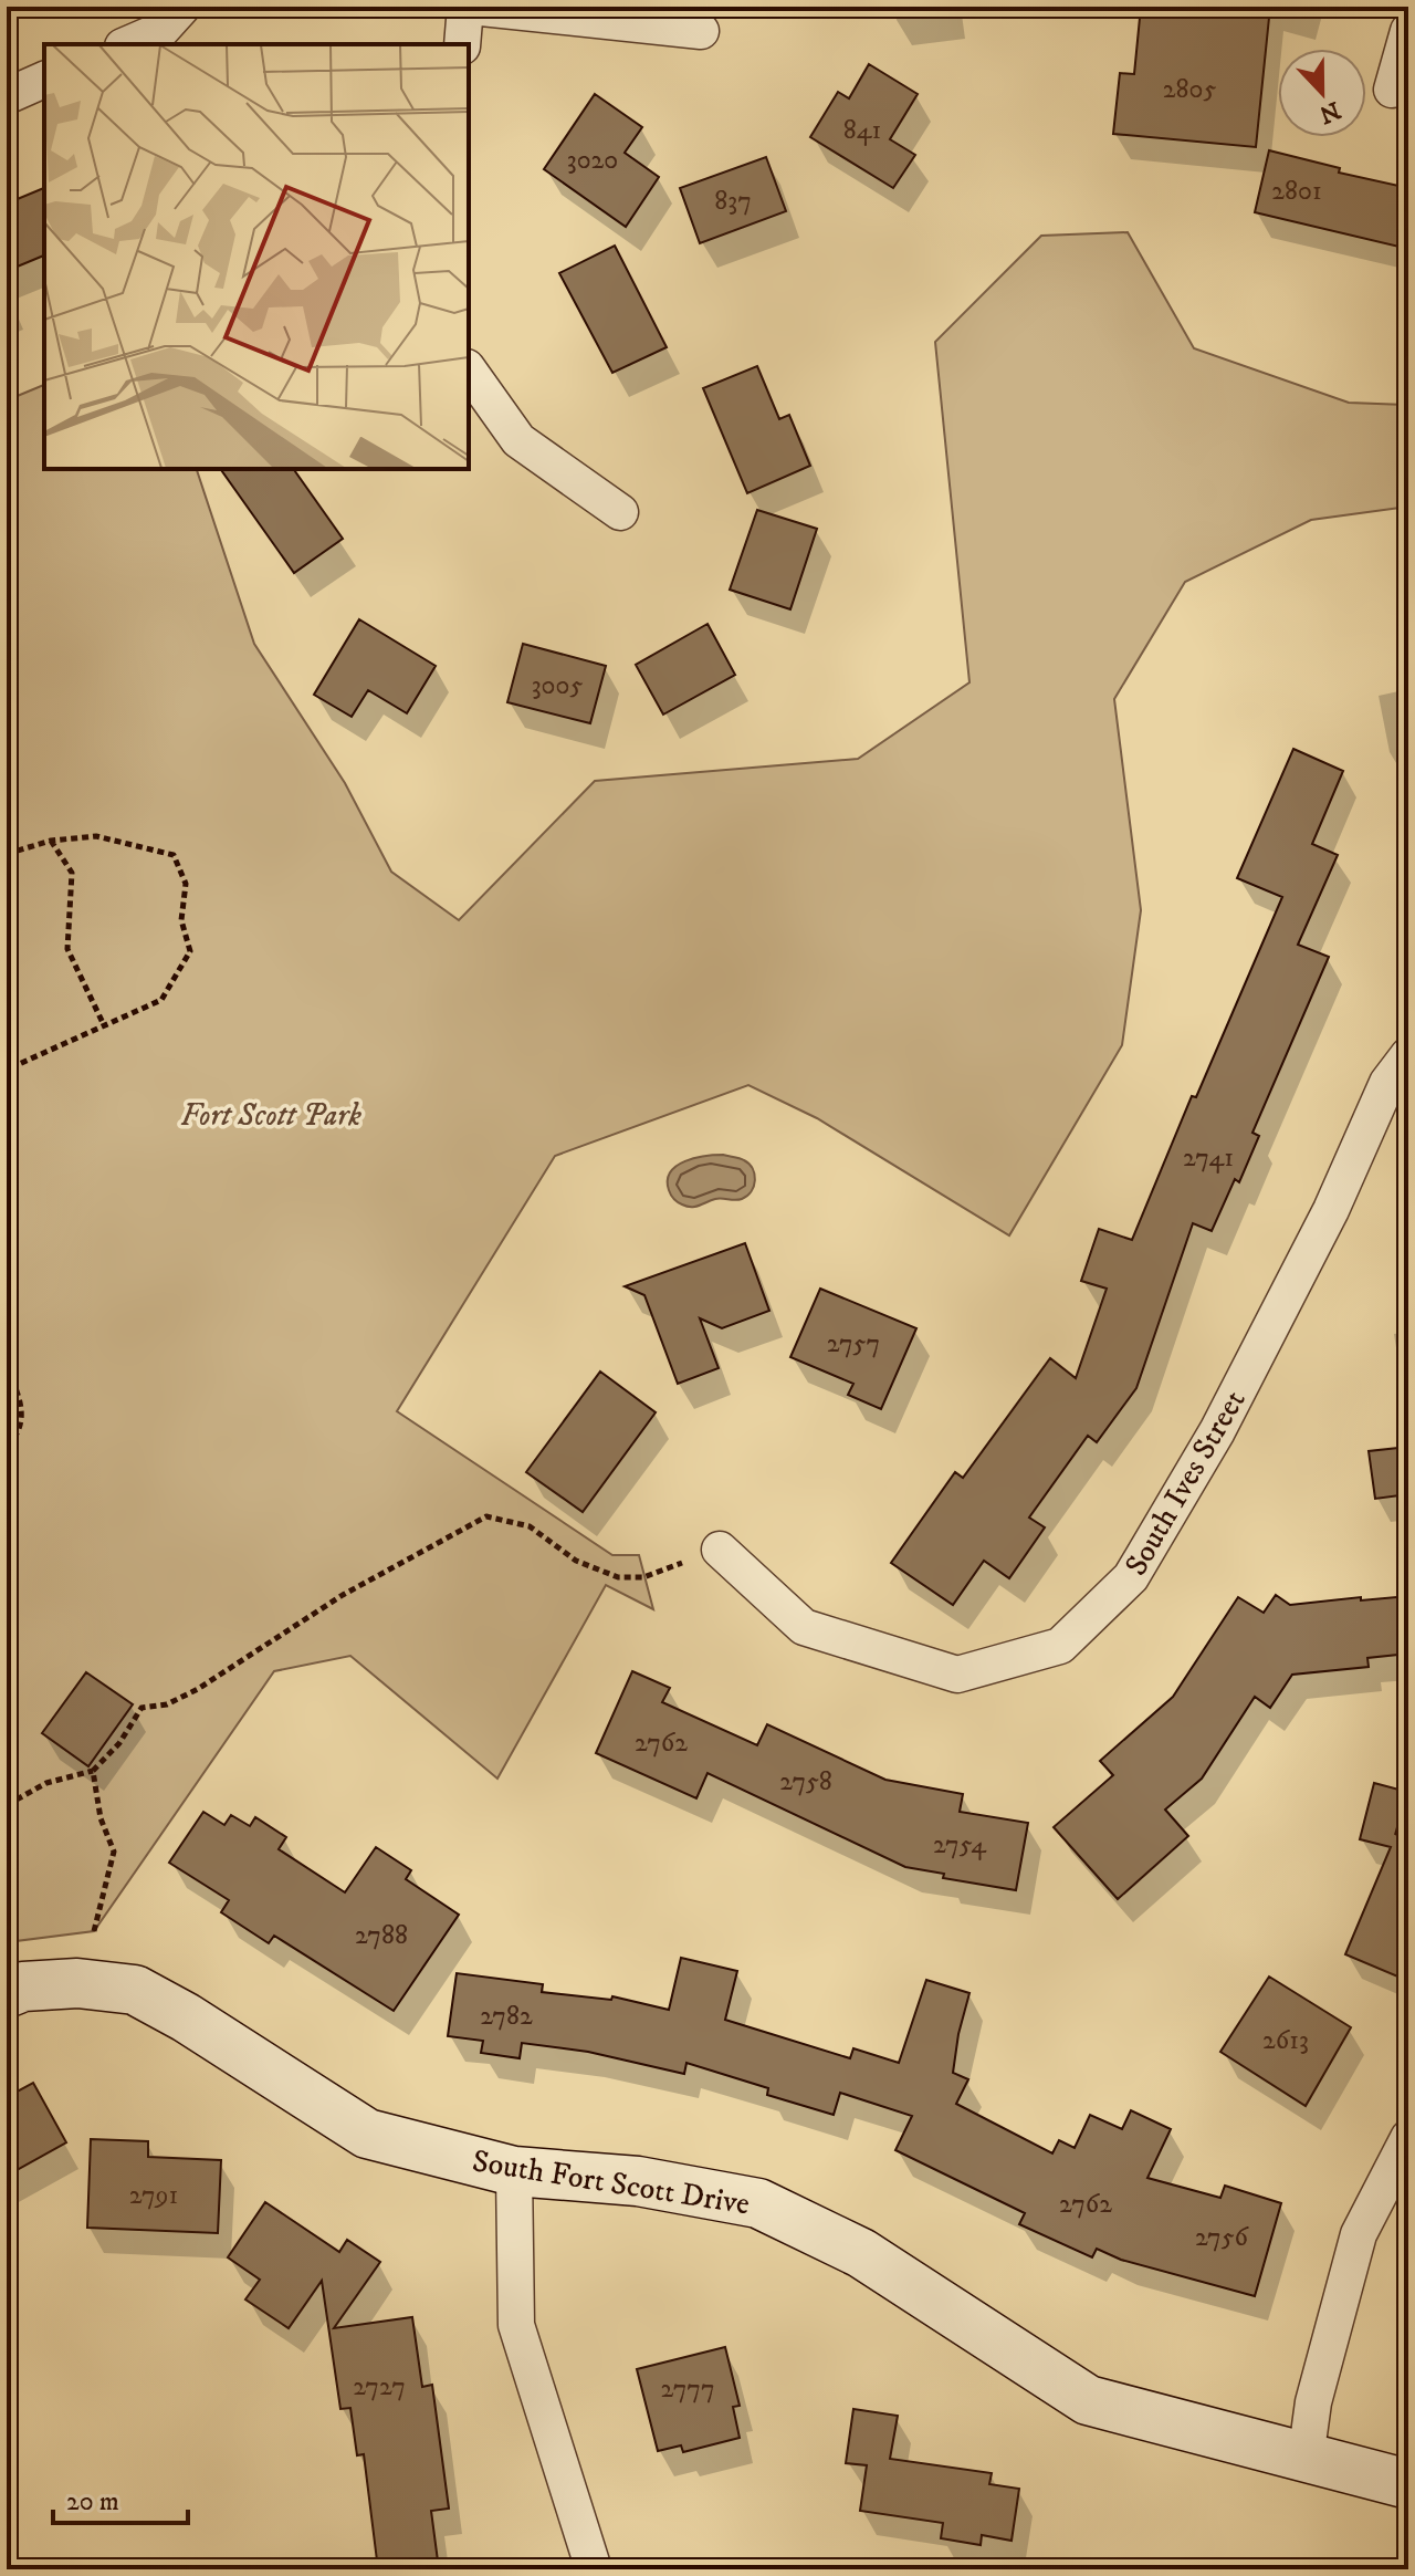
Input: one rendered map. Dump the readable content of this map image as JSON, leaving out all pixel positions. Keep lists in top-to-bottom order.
{
  "streets": {
    "street": ["South Ives Street", "South Fort Scott Drive"]
  },
  "parks": ["Fort Scott Park"],
  "house_numbers": [
    "2805",
    "841",
    "3020",
    "2801",
    "837",
    "3005",
    "2741",
    "2757",
    "2762",
    "2758",
    "2754",
    "2788",
    "2782",
    "2613",
    "2791",
    "2762",
    "2756",
    "2727",
    "2777"
  ],
  "scale_bar": "20 m",
  "north": "bottom"
}
